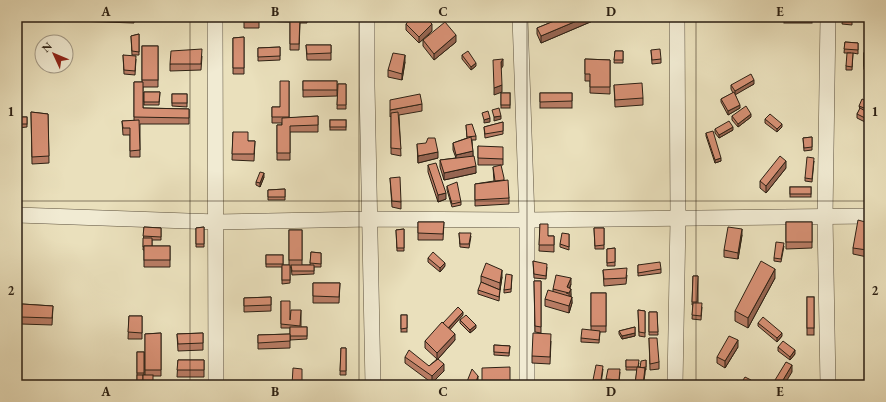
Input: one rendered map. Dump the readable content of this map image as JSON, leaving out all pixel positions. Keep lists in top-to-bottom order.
{
  "north": "top left",
  "grid": {
    "columns": [
      "A",
      "B",
      "C",
      "D",
      "E"
    ],
    "rows": ["1", "2"]
  }
}
